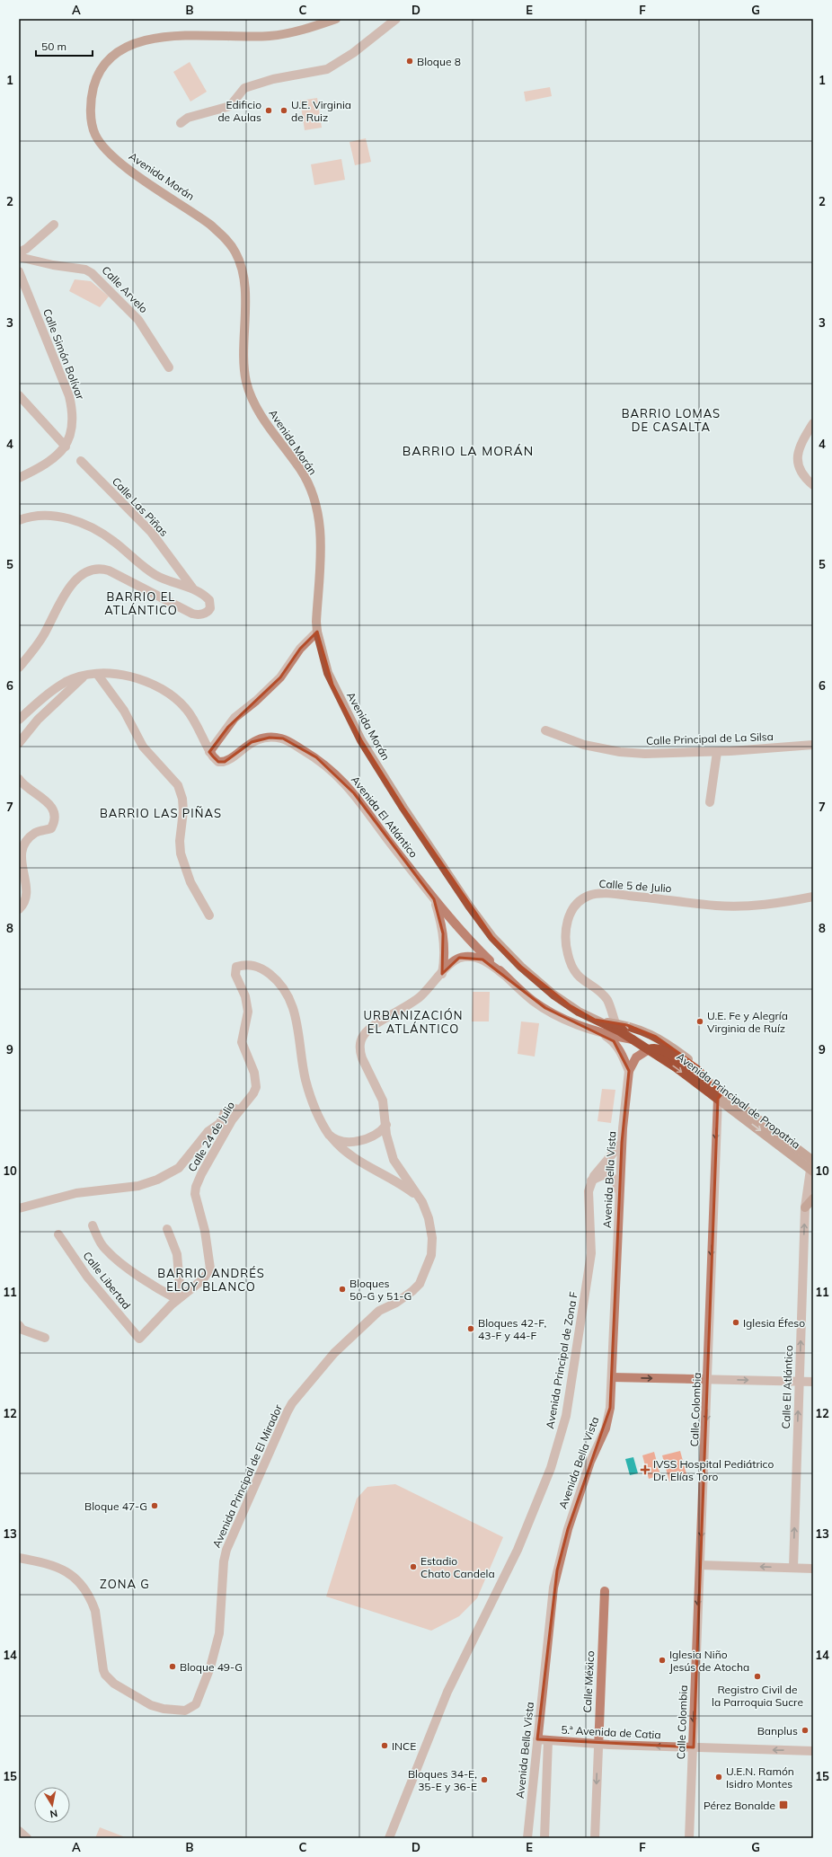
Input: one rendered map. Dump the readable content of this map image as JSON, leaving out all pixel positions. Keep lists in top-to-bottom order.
{
  "streets": {
    "main road": ["Avenida Morán", "Avenida Principal de Propatria"],
    "street": [
      "Calle Arvelo",
      "Calle Simón Bolívar",
      "Calle Las Piñas",
      "Calle Principal de La Silsa",
      "Avenida El Atlántico",
      "Calle 5 de Julio",
      "Calle 24 de Julio",
      "Avenida Bella Vista",
      "Calle Libertad",
      "Avenida Principal de Zona F",
      "Calle El Atlántico",
      "Calle Colombia",
      "Avenida Principal de El Mirador",
      "Calle México",
      "5.ª Avenida de Catia"
    ]
  },
  "crossings": [
    ["Avenida Morán", "Avenida El Atlántico"],
    ["Avenida Morán", "Calle 5 de Julio"],
    ["Avenida Morán", "Avenida Principal de Propatria"],
    ["Avenida Morán", "Avenida Bella Vista"],
    ["Avenida El Atlántico", "Avenida Bella Vista"],
    ["Avenida El Atlántico", "Avenida Principal de El Mirador"],
    ["Avenida Principal de Propatria", "Avenida Bella Vista"],
    ["Avenida Principal de Propatria", "Calle El Atlántico"],
    ["Avenida Principal de Propatria", "Calle Colombia"],
    ["Calle 24 de Julio", "Calle Libertad"],
    ["Calle 24 de Julio", "Avenida Principal de El Mirador"],
    ["Avenida Bella Vista", "Avenida Principal de Zona F"],
    ["Avenida Bella Vista", "5.ª Avenida de Catia"],
    ["Calle Colombia", "5.ª Avenida de Catia"],
    ["Calle México", "5.ª Avenida de Catia"]
  ],
  "one_way": ["Calle El Atlántico", "Calle Colombia", "5.ª Avenida de Catia"],
  "districts": [
    "BARRIO LOMAS DE CASALTA",
    "BARRIO LA MORÁN",
    "BARRIO EL ATLÁNTICO",
    "BARRIO LAS PIÑAS",
    "URBANIZACIÓN EL ATLÁNTICO",
    "BARRIO ANDRÉS ELOY BLANCO",
    "ZONA G"
  ],
  "places": {
    "other": [
      "Bloque 8",
      "Edificio de Aulas",
      "U.E. Virginia de Ruiz",
      "U.E. Fe y Alegría Virginia de Ruíz",
      "Bloques 50-G y 51-G",
      "Iglesia Éfeso",
      "Bloques 42-F, 43-F y 44-F",
      "Bloque 47-G",
      "Estadio Chato Candela",
      "Iglesia Niño Jesús de Atocha",
      "Bloque 49-G",
      "Registro Civil de la Parroquia Sucre",
      "Banplus",
      "INCE",
      "U.E.N. Ramón Isidro Montes",
      "Bloques 34-E, 35-E y 36-E"
    ],
    "health": ["IVSS Hospital Pediátrico Dr. Elías Toro"],
    "transit": ["Pérez Bonalde"]
  },
  "scale_bar": "50 m",
  "north": "bottom",
  "grid": {
    "columns": [
      "A",
      "B",
      "C",
      "D",
      "E",
      "F",
      "G"
    ],
    "rows": [
      "1",
      "2",
      "3",
      "4",
      "5",
      "6",
      "7",
      "8",
      "9",
      "10",
      "11",
      "12",
      "13",
      "14",
      "15"
    ]
  }
}
